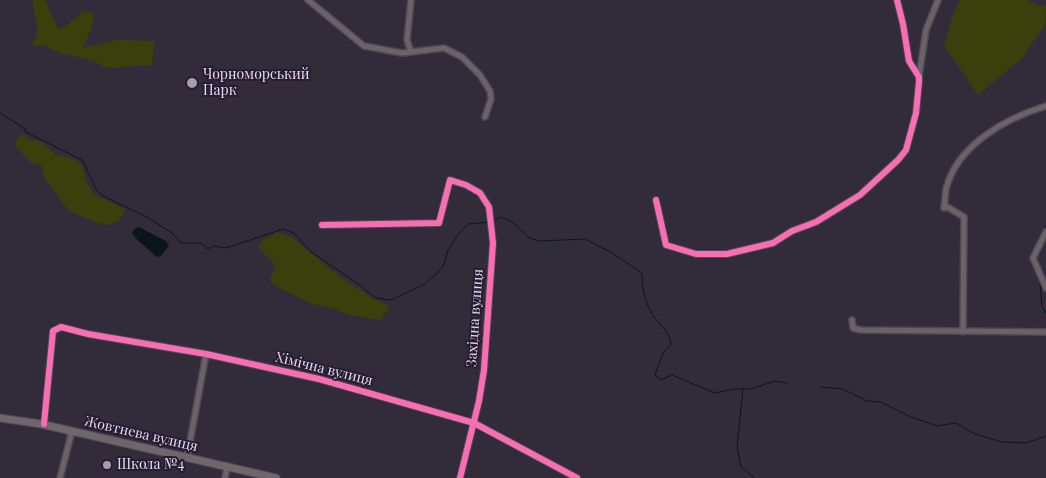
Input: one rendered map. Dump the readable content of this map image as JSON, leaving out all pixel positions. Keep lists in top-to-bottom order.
{
  "streets": {
    "main road": ["Жовтнева вулиця"],
    "street": ["Західна вулиця", "Хімічна вулиця"]
  },
  "crossings": [
    ["Західна вулиця", "Хімічна вулиця"],
    ["Хімічна вулиця", "Жовтнева вулиця"]
  ],
  "places": ["Чорноморський Парк", "Школа №4"]
}
